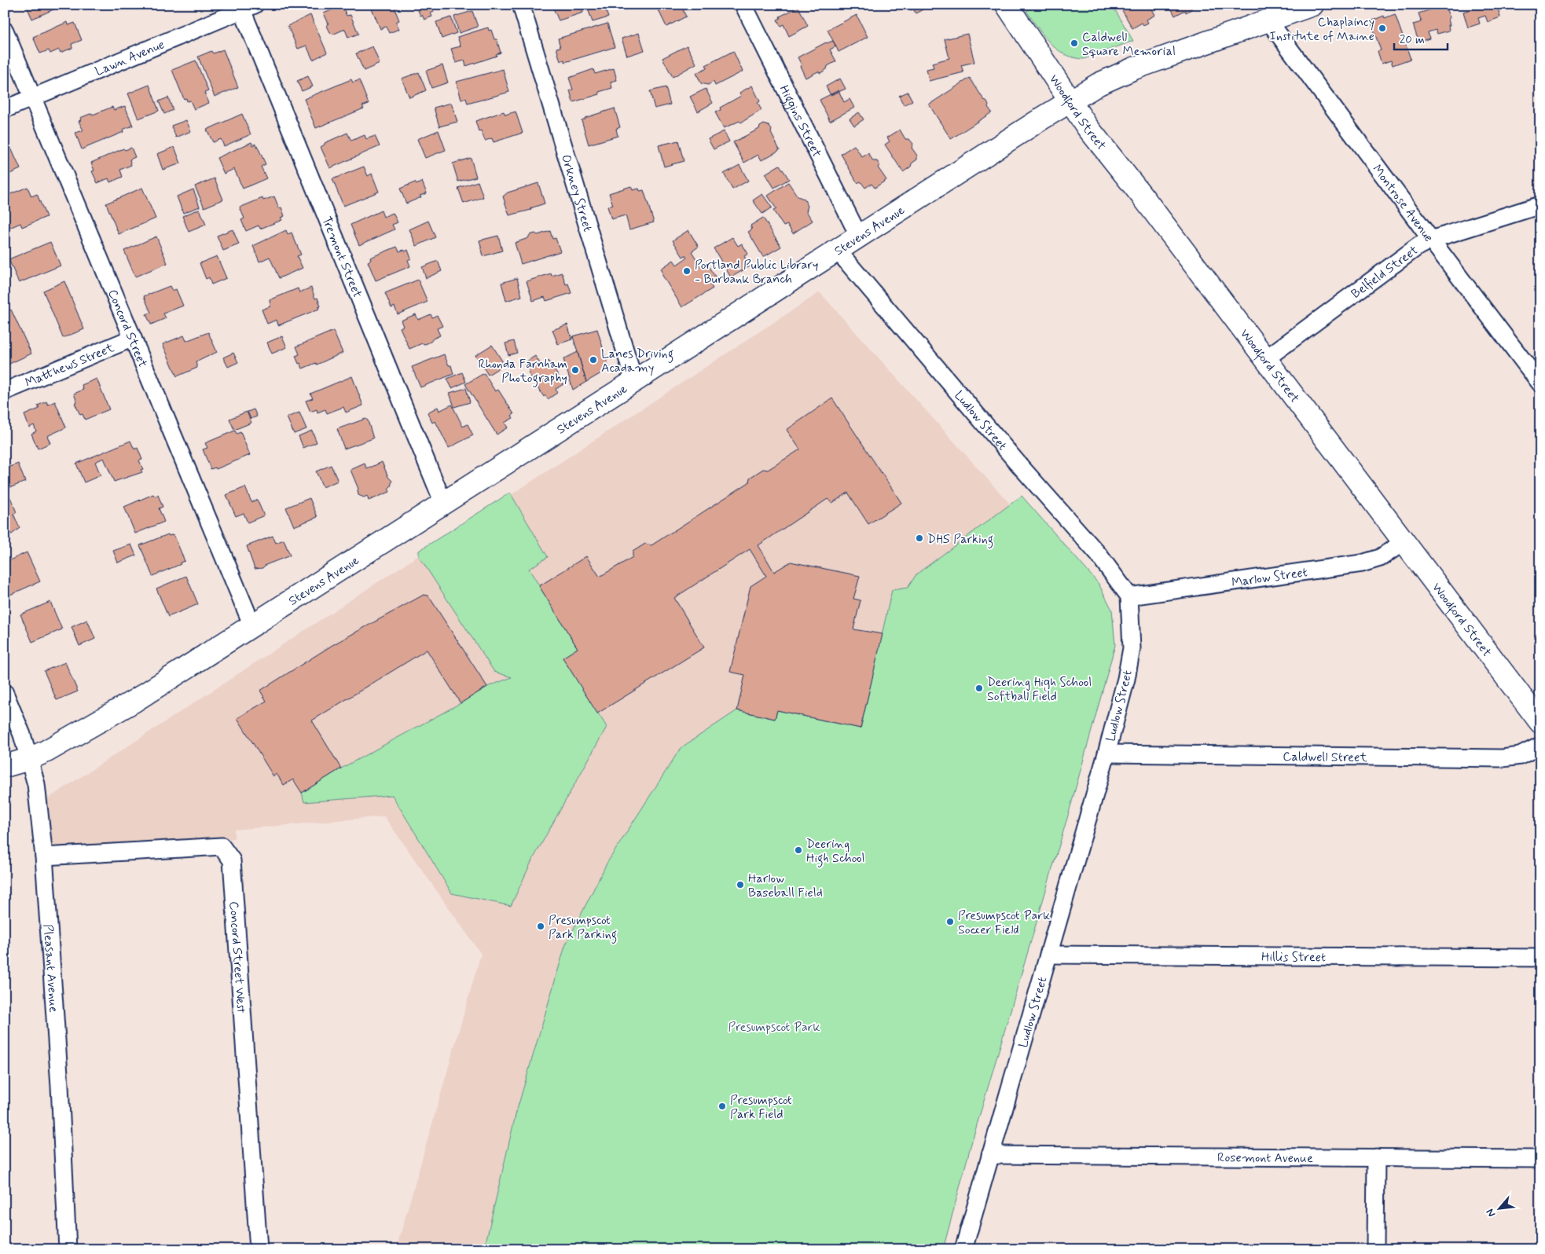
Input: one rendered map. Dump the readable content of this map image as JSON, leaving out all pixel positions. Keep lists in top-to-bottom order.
{
  "streets": {
    "main road": ["Woodford Street", "Stevens Avenue"],
    "street": [
      "Lawn Avenue",
      "Higgins Street",
      "Orkney Street",
      "Montrose Avenue",
      "Tremont Street",
      "Belfield Street",
      "Concord Street",
      "Matthews Street",
      "Ludlow Street",
      "Marlow Street",
      "Caldwell Street",
      "Hillis Street",
      "Concord Street West",
      "Pleasant Avenue",
      "Rosemont Avenue"
    ]
  },
  "crossings": [
    ["Lawn Avenue", "Tremont Street"],
    ["Lawn Avenue", "Concord Street"],
    ["Woodford Street", "Stevens Avenue"],
    ["Woodford Street", "Belfield Street"],
    ["Woodford Street", "Marlow Street"],
    ["Higgins Street", "Stevens Avenue"],
    ["Orkney Street", "Stevens Avenue"],
    ["Montrose Avenue", "Stevens Avenue"],
    ["Montrose Avenue", "Belfield Street"],
    ["Stevens Avenue", "Tremont Street"],
    ["Stevens Avenue", "Concord Street"],
    ["Stevens Avenue", "Ludlow Street"],
    ["Stevens Avenue", "Pleasant Avenue"],
    ["Concord Street", "Matthews Street"],
    ["Ludlow Street", "Marlow Street"],
    ["Ludlow Street", "Caldwell Street"],
    ["Ludlow Street", "Hillis Street"],
    ["Ludlow Street", "Rosemont Avenue"],
    ["Concord Street West", "Pleasant Avenue"]
  ],
  "parks": ["Presumpscot Park"],
  "places": [
    "Chaplaincy Institute of Maine",
    "Caldwell Square Memorial",
    "Portland Public Library - Burbank Branch",
    "Lanes Driving Acadamy",
    "Rhonda Farnham Photography",
    "DHS Parking",
    "Deering High School Softball Field",
    "Deering High School",
    "Harlow Baseball Field",
    "Presumpscot Park Soccer Field",
    "Presumpscot Park Parking",
    "Presumpscot Park Field"
  ],
  "scale_bar": "20 m",
  "north": "bottom left"
}
